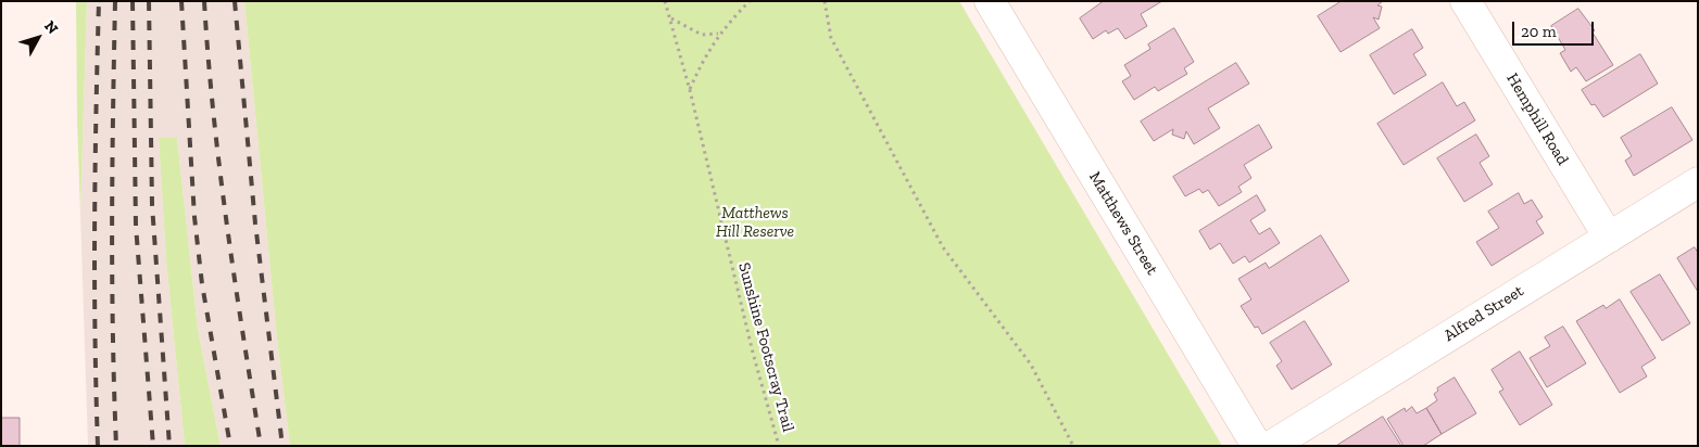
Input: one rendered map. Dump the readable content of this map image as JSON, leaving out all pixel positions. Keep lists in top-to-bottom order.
{
  "streets": {
    "street": ["Hemphill Road", "Matthews Street", "Alfred Street"],
    "path": ["Sunshine Footscray Trail"]
  },
  "crossings": [
    ["Hemphill Road", "Alfred Street"]
  ],
  "parks": ["Matthews Hill Reserve"],
  "scale_bar": "20 m",
  "north": "top right"
}
